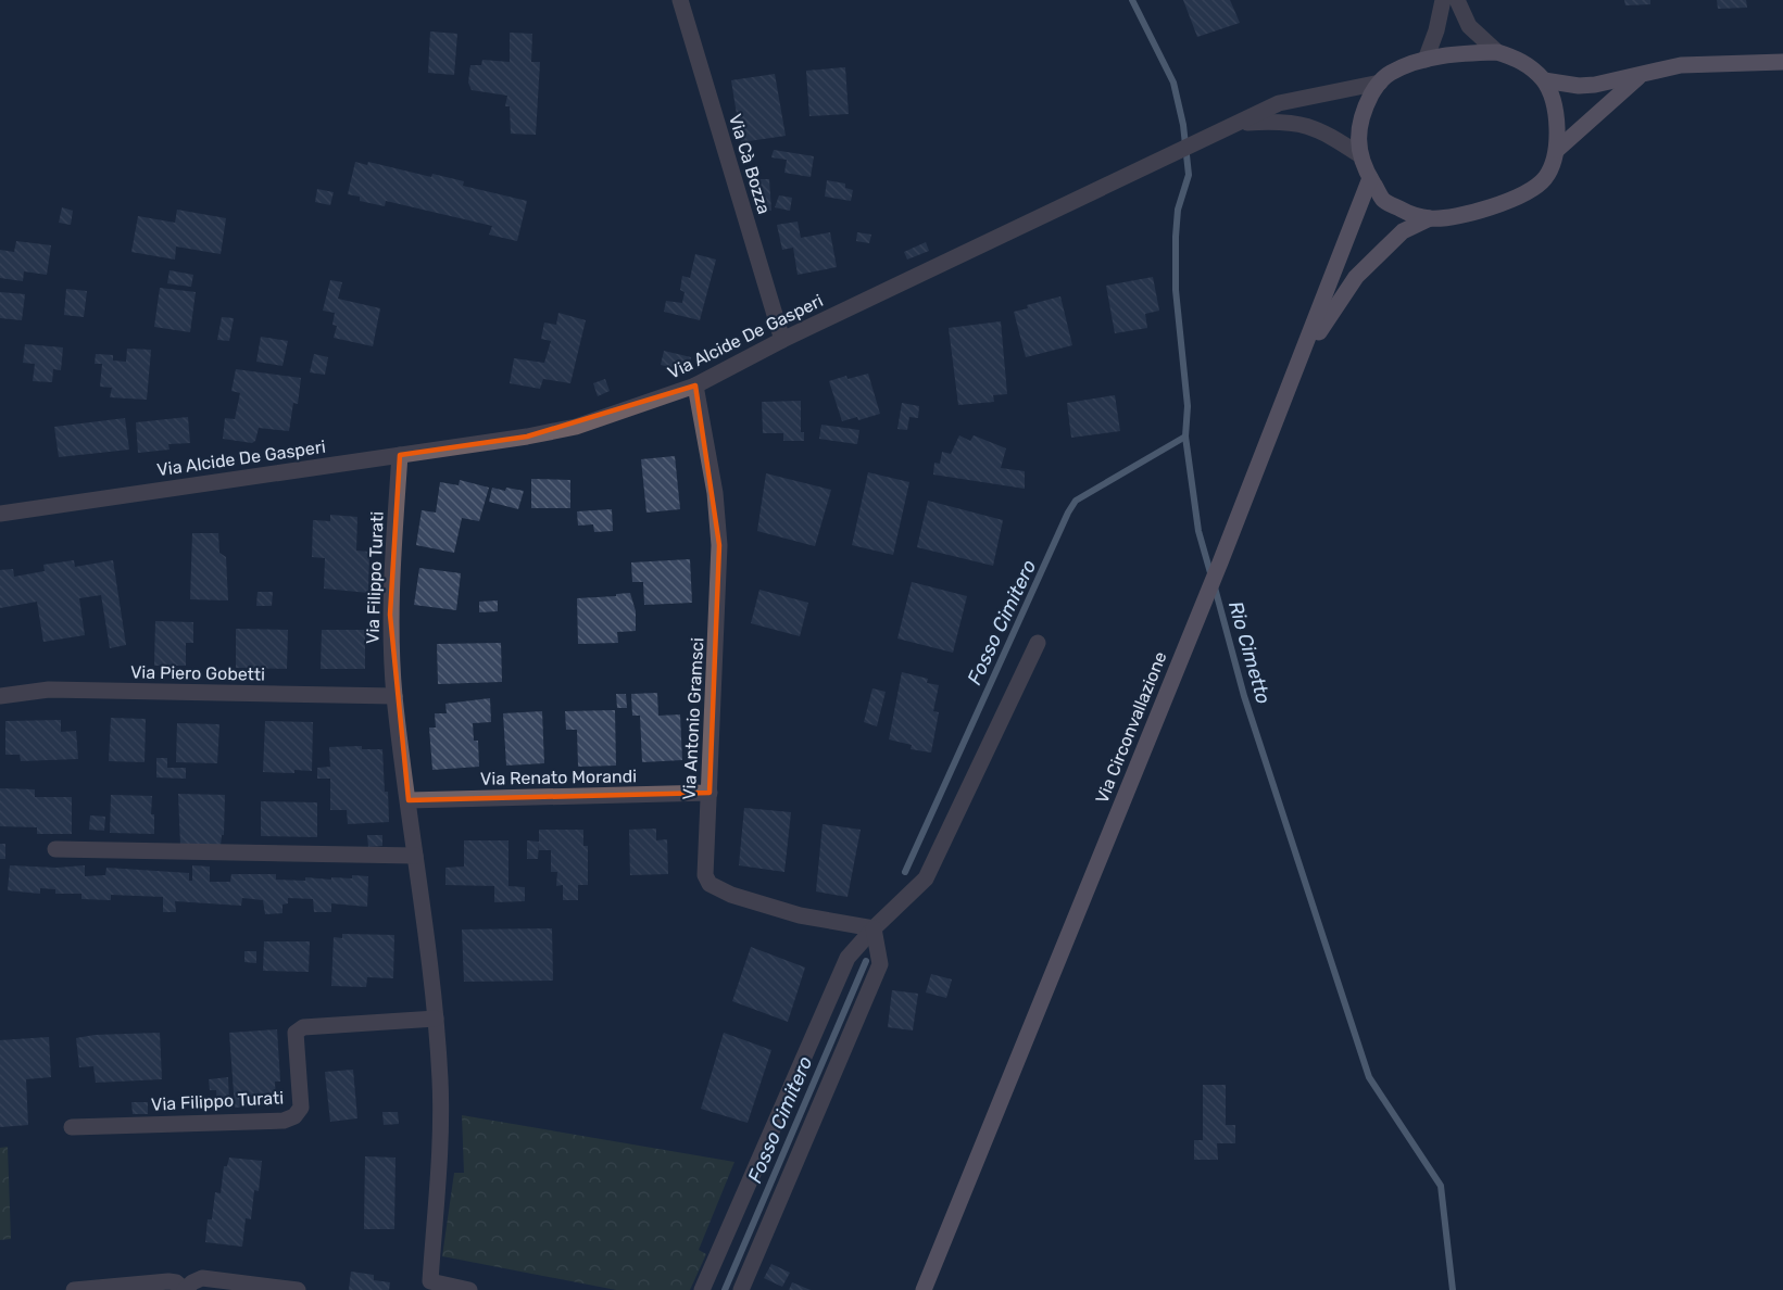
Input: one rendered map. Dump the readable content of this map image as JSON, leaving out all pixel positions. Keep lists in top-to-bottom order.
{
  "streets": {
    "main road": ["Via Circonvallazione"],
    "street": [
      "Via Cà Bozza",
      "Via Alcide De Gasperi",
      "Via Filippo Turati",
      "Via Piero Gobetti",
      "Via Antonio Gramsci",
      "Via Renato Morandi"
    ]
  },
  "crossings": [
    ["Via Cà Bozza", "Via Alcide De Gasperi"],
    ["Via Alcide De Gasperi", "Via Filippo Turati"],
    ["Via Alcide De Gasperi", "Via Antonio Gramsci"],
    ["Via Alcide De Gasperi", "Via Circonvallazione"],
    ["Via Filippo Turati", "Via Piero Gobetti"],
    ["Via Filippo Turati", "Via Renato Morandi"],
    ["Via Antonio Gramsci", "Via Renato Morandi"]
  ],
  "water": ["Fosso Cimitero", "Rio Cimetto"]
}
